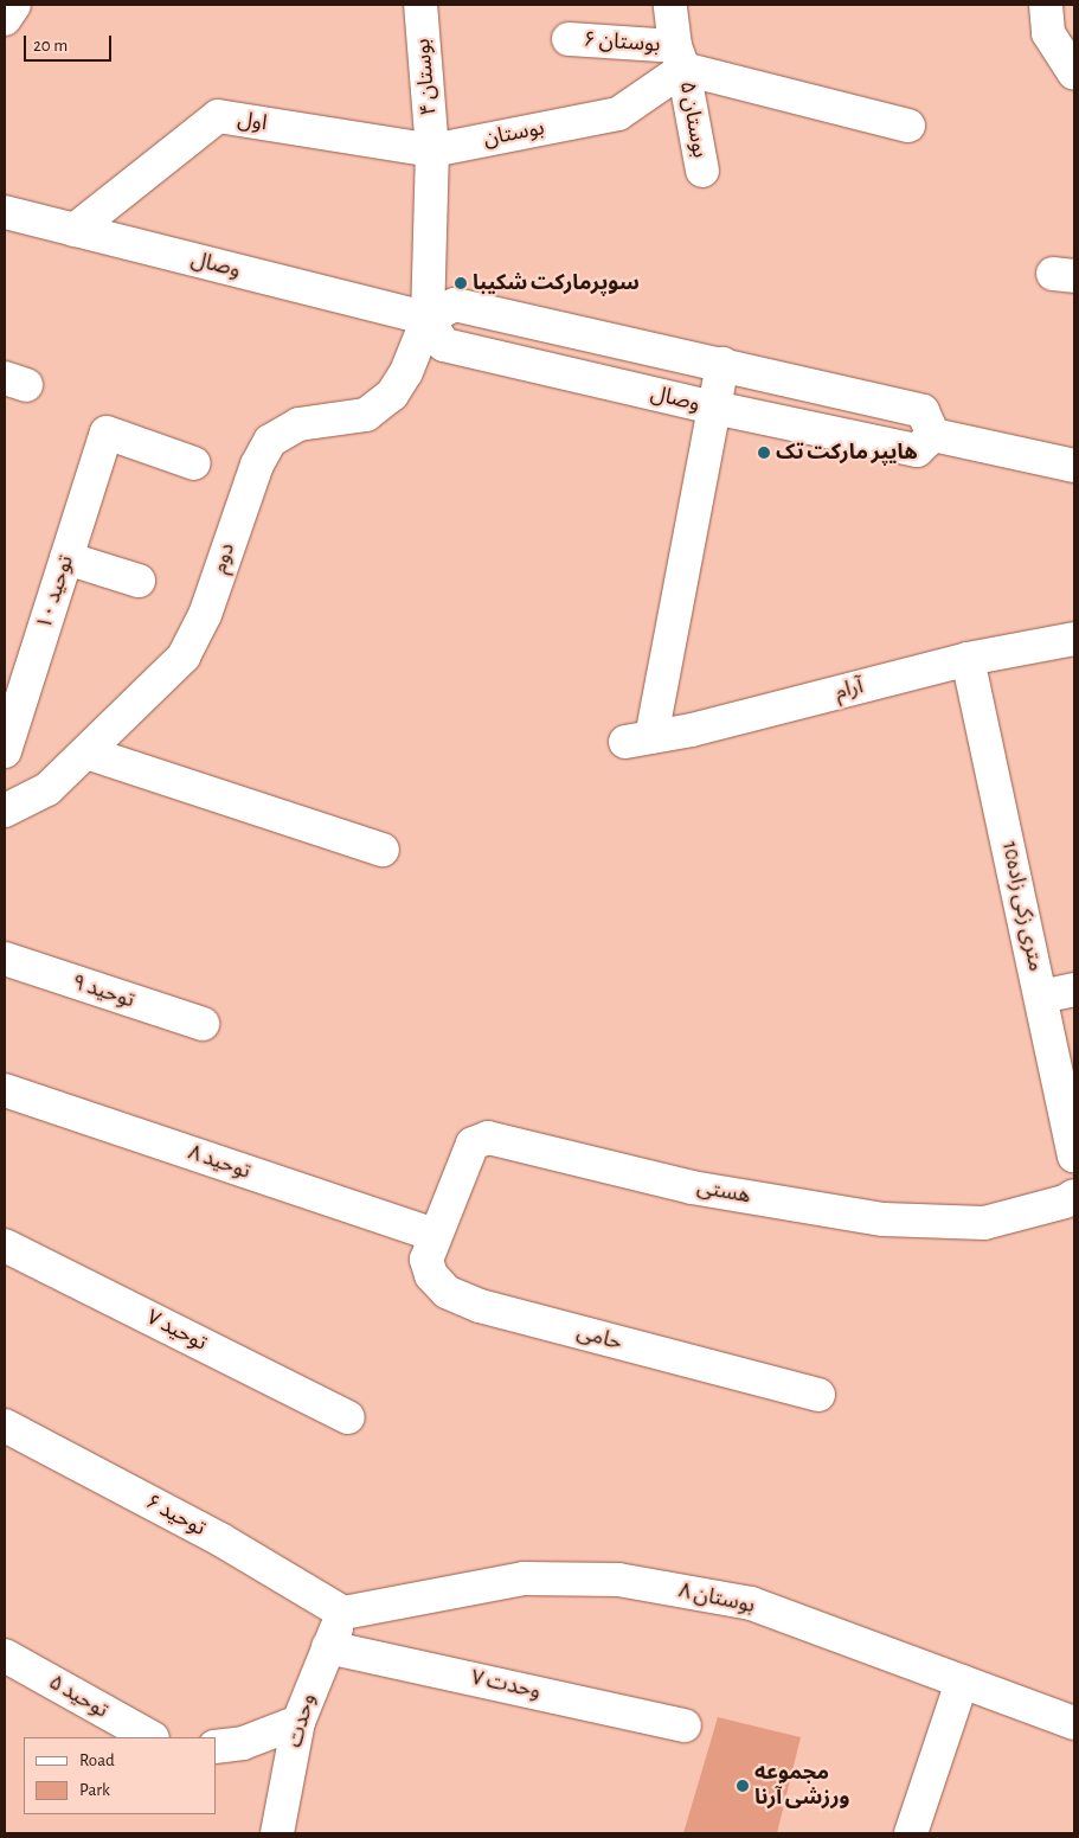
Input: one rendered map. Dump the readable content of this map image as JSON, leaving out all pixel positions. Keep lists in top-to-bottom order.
{
  "streets": {
    "street": [
      "بوستان ۶",
      "بوستان ۴",
      "بوستان ۵",
      "اول",
      "بوستان",
      "وصال",
      "دوم",
      "توحید ۱۰",
      "آرام",
      "10متری زکی زاده",
      "توحید ۹",
      "توحید ۸",
      "هستی",
      "توحید ۷",
      "حامی",
      "توحید ۶",
      "بوستان ۸",
      "وحدت ۷",
      "توحید ۵",
      "وحدت"
    ]
  },
  "crossings": [
    ["بوستان ۶", "بوستان ۵"],
    ["بوستان ۶", "بوستان"],
    ["بوستان ۴", "اول"],
    ["بوستان ۴", "بوستان"],
    ["بوستان ۵", "بوستان"],
    ["اول", "بوستان"],
    ["اول", "وصال"],
    ["وصال", "دوم"],
    ["وصال", "آرام"],
    ["آرام", "10متری زکی زاده"],
    ["توحید ۸", "هستی"],
    ["توحید ۸", "حامی"],
    ["هستی", "حامی"],
    ["توحید ۶", "بوستان ۸"],
    ["توحید ۶", "وحدت"],
    ["بوستان ۸", "وحدت"],
    ["وحدت ۷", "وحدت"]
  ],
  "places": ["سوپرمارکت شکیبا", "هایپر مارکت تک", "مجموعه ورزشی آرنا"],
  "legend": ["Road", "Park"],
  "scale_bar": "20 m"
}
